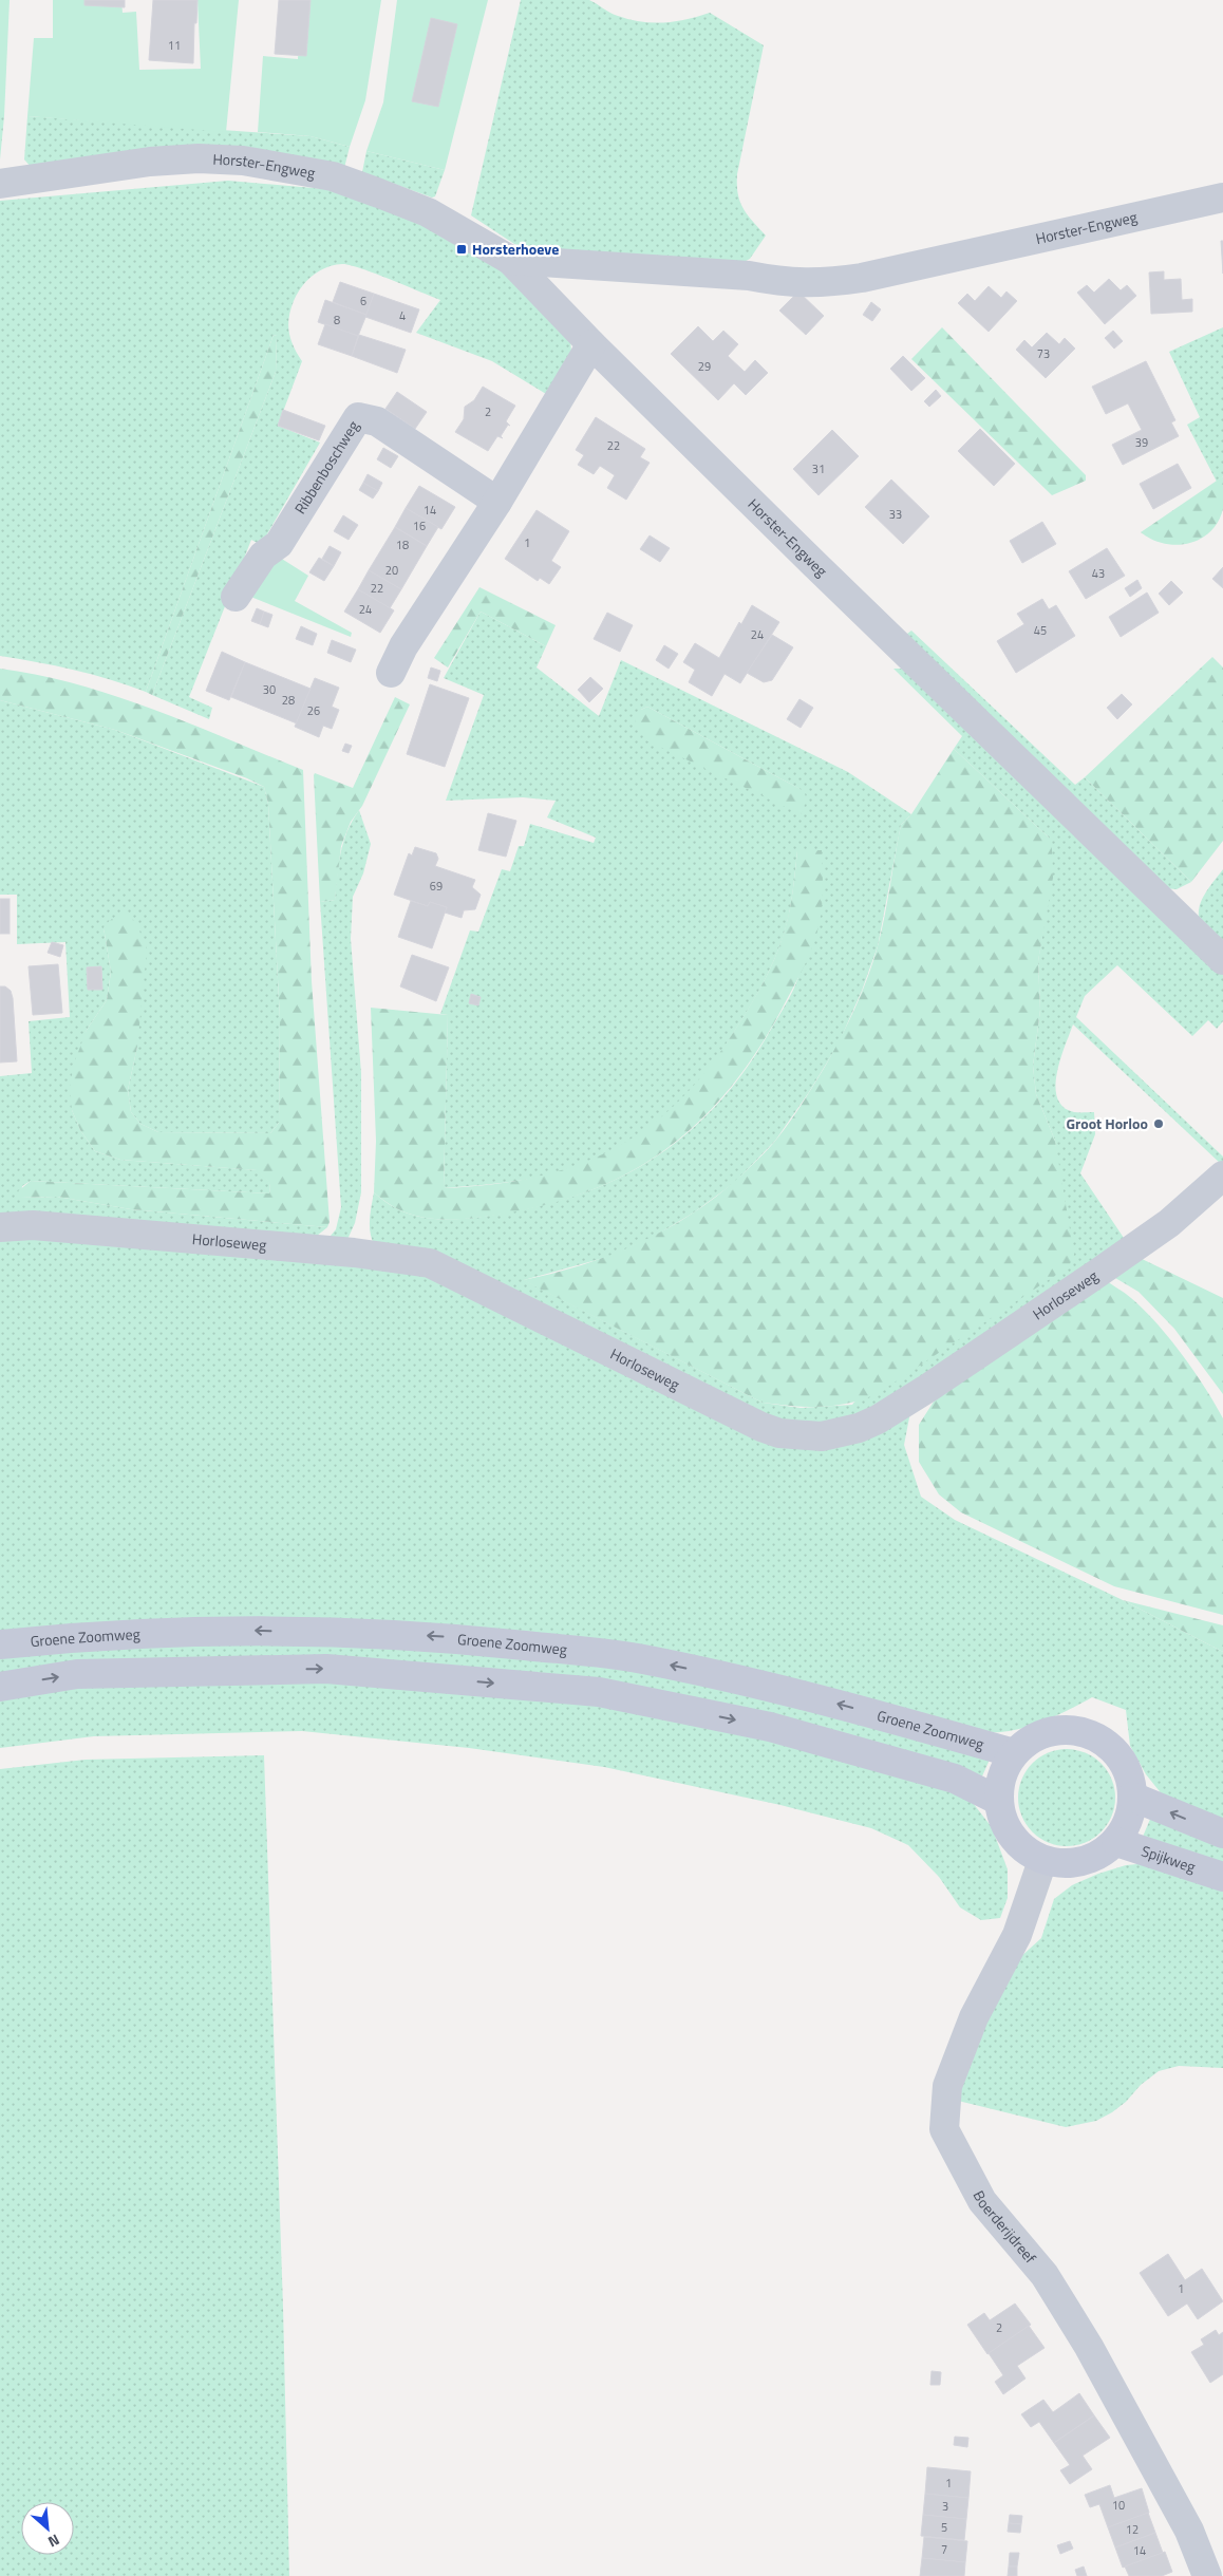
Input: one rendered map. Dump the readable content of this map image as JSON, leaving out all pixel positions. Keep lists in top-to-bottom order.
{
  "streets": {
    "main road": ["Groene Zoomweg", "Spijkweg"],
    "street": [
      "Horster-Engweg",
      "Ribbenboschweg",
      "Horloseweg",
      "Boerderijdreef"
    ]
  },
  "crossings": [
    ["Groene Zoomweg", "Spijkweg"],
    ["Groene Zoomweg", "Boerderijdreef"],
    ["Spijkweg", "Boerderijdreef"]
  ],
  "places": {
    "transit": ["Horsterhoeve"],
    "other": ["Groot Horloo"]
  },
  "house_numbers": [
    "11",
    "6",
    "4",
    "8",
    "73",
    "29",
    "2",
    "39",
    "22",
    "31",
    "14",
    "33",
    "16",
    "1",
    "18",
    "20",
    "43",
    "22",
    "24",
    "45",
    "24",
    "30",
    "28",
    "26",
    "69",
    "1",
    "2",
    "1",
    "10",
    "3",
    "5",
    "12",
    "7",
    "14"
  ],
  "north": "bottom right"
}
